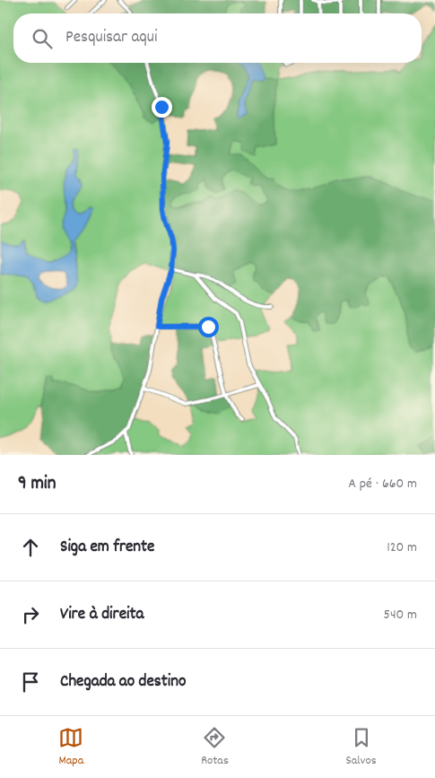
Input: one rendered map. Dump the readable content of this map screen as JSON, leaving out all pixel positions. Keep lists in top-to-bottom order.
{
  "page": {
    "search": "Pesquisar aqui",
    "heading": ["9 min", "A pé · 660 m"],
    "list": [
      ["Siga em frente", "120 m"],
      ["Vire à direita", "540 m"],
      "Chegada ao destino"
    ],
    "nav": ["Mapa", "Rotas", "Salvos"]
  }
}
